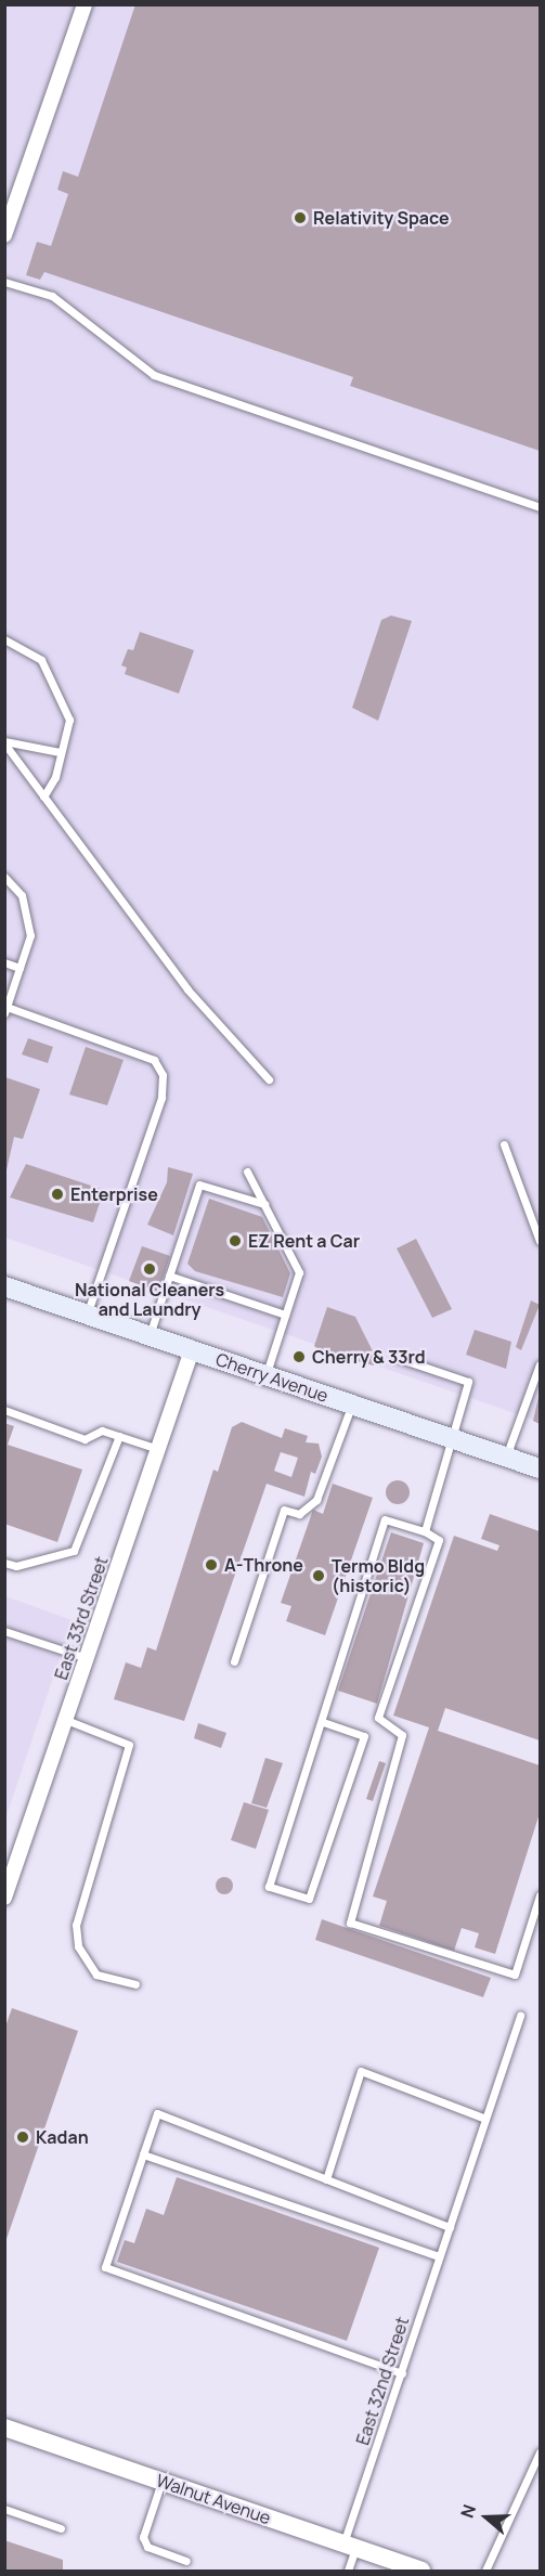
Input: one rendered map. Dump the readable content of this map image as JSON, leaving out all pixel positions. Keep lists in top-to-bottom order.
{
  "streets": {
    "main road": ["Cherry Avenue"],
    "street": ["East 33rd Street", "Walnut Avenue"],
    "lane": ["East 32nd Street"]
  },
  "crossings": [
    ["Cherry Avenue", "East 33rd Street"],
    ["East 32nd Street", "Walnut Avenue"]
  ],
  "places": [
    "Relativity Space",
    "Enterprise",
    "EZ Rent a Car",
    "National Cleaners and Laundry",
    "Cherry & 33rd",
    "A-Throne",
    "Termo Bldg (historic)",
    "Kadan"
  ],
  "north": "left"
}
